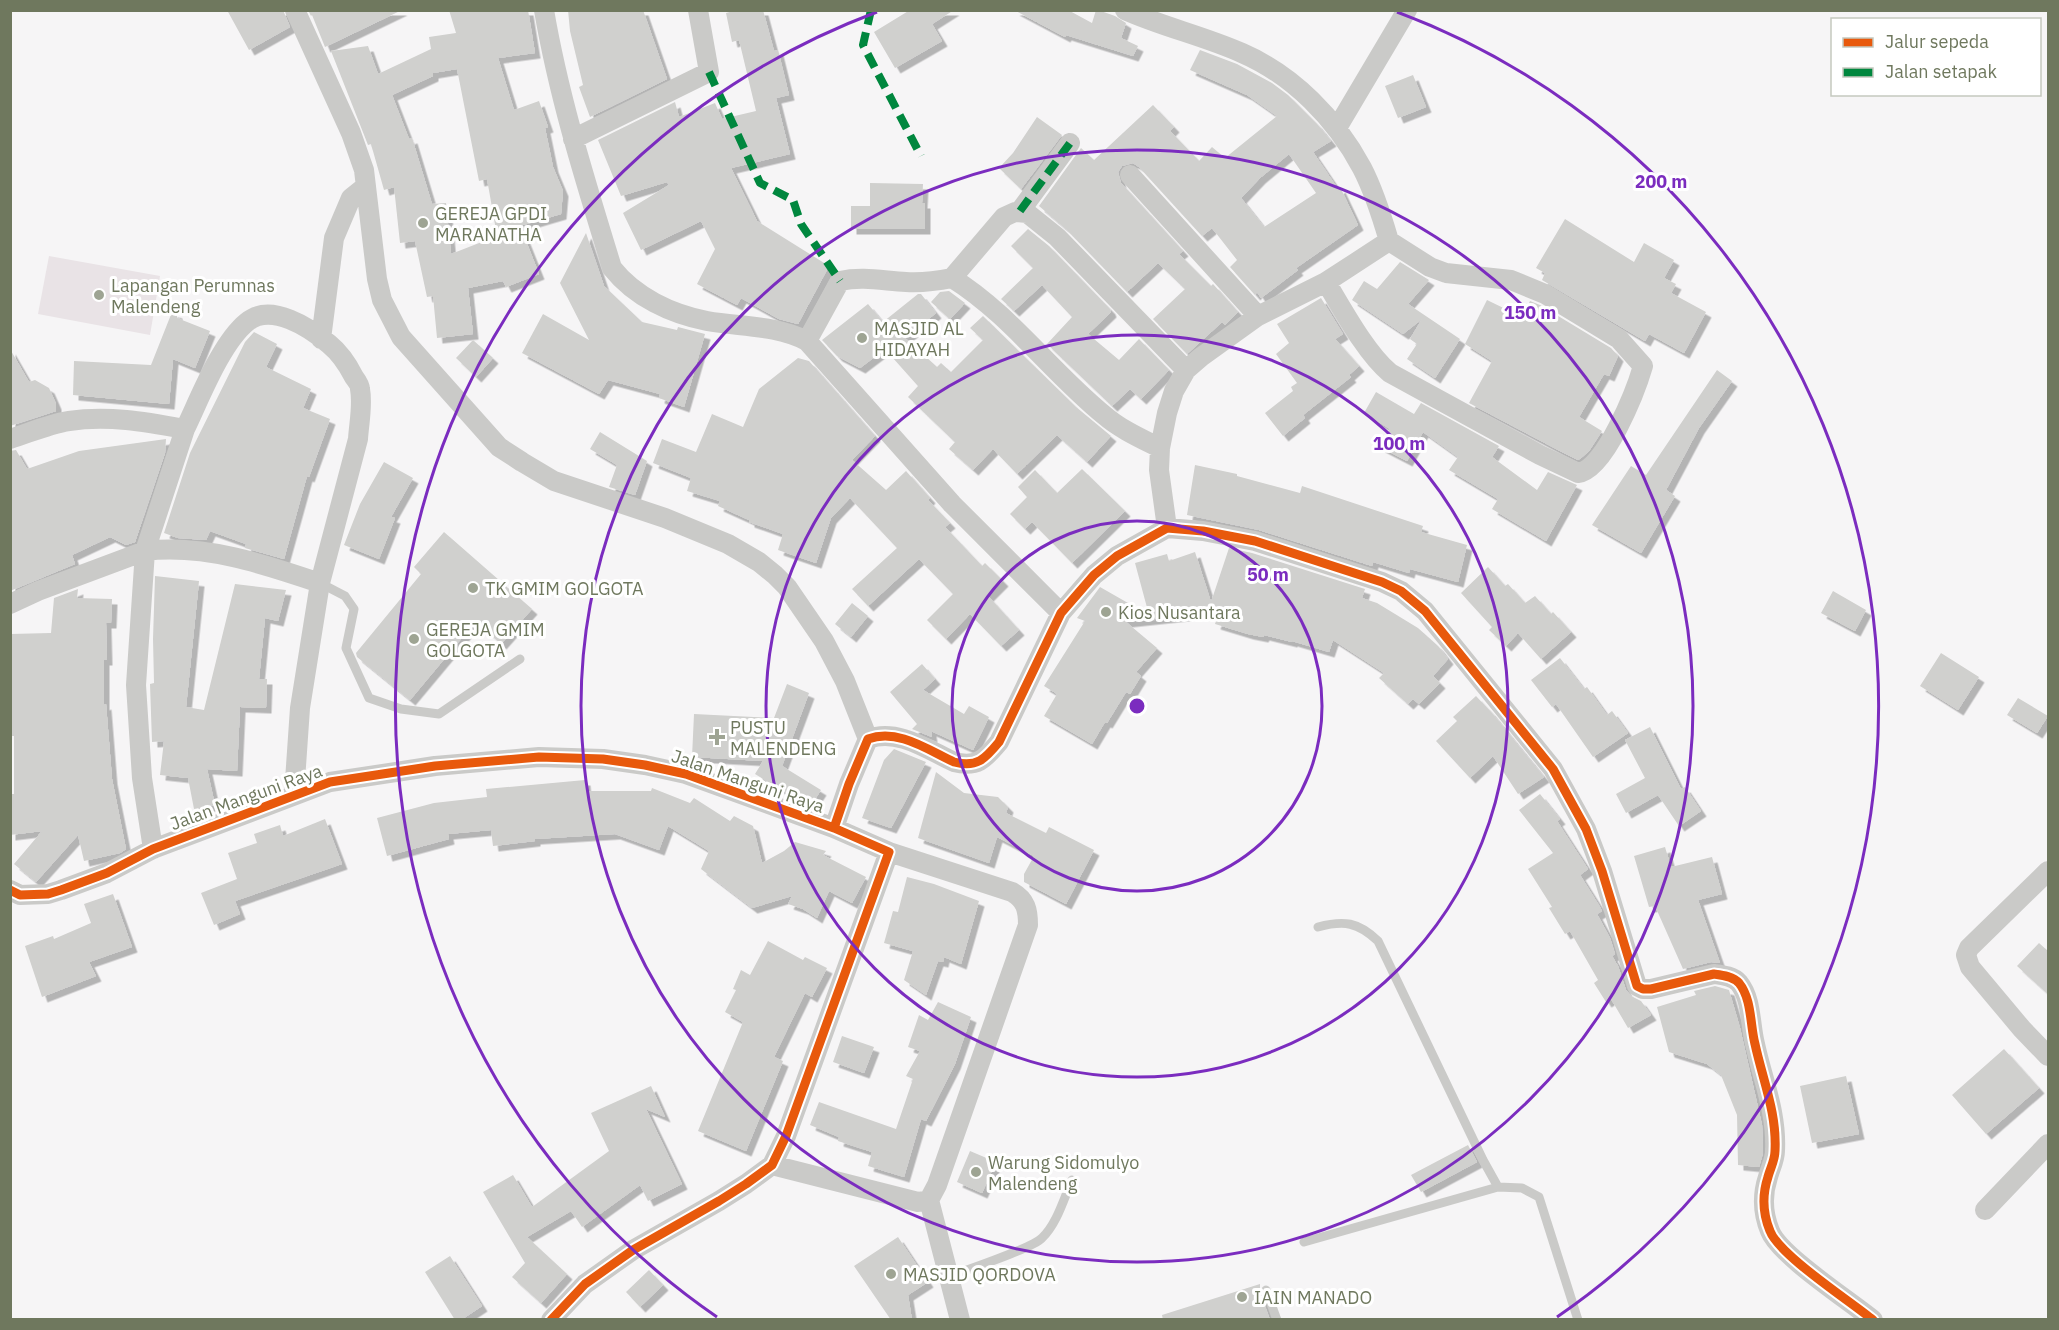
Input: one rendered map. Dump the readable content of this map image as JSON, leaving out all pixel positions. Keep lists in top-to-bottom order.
{
  "streets": {
    "street": ["Jalan Manguni Raya"]
  },
  "places": {
    "other": [
      "GEREJA GPDI MARANATHA",
      "Lapangan Perumnas Malendeng",
      "MASJID AL HIDAYAH",
      "TK GMIM GOLGOTA",
      "Kios Nusantara",
      "GEREJA GMIM GOLGOTA",
      "Warung Sidomulyo Malendeng",
      "MASJID QORDOVA",
      "IAIN MANADO"
    ],
    "health": ["PUSTU MALENDENG"]
  },
  "legend": ["Jalur sepeda", "Jalan setapak"],
  "rings": [
    "200 m",
    "150 m",
    "100 m",
    "50 m"
  ]
}
